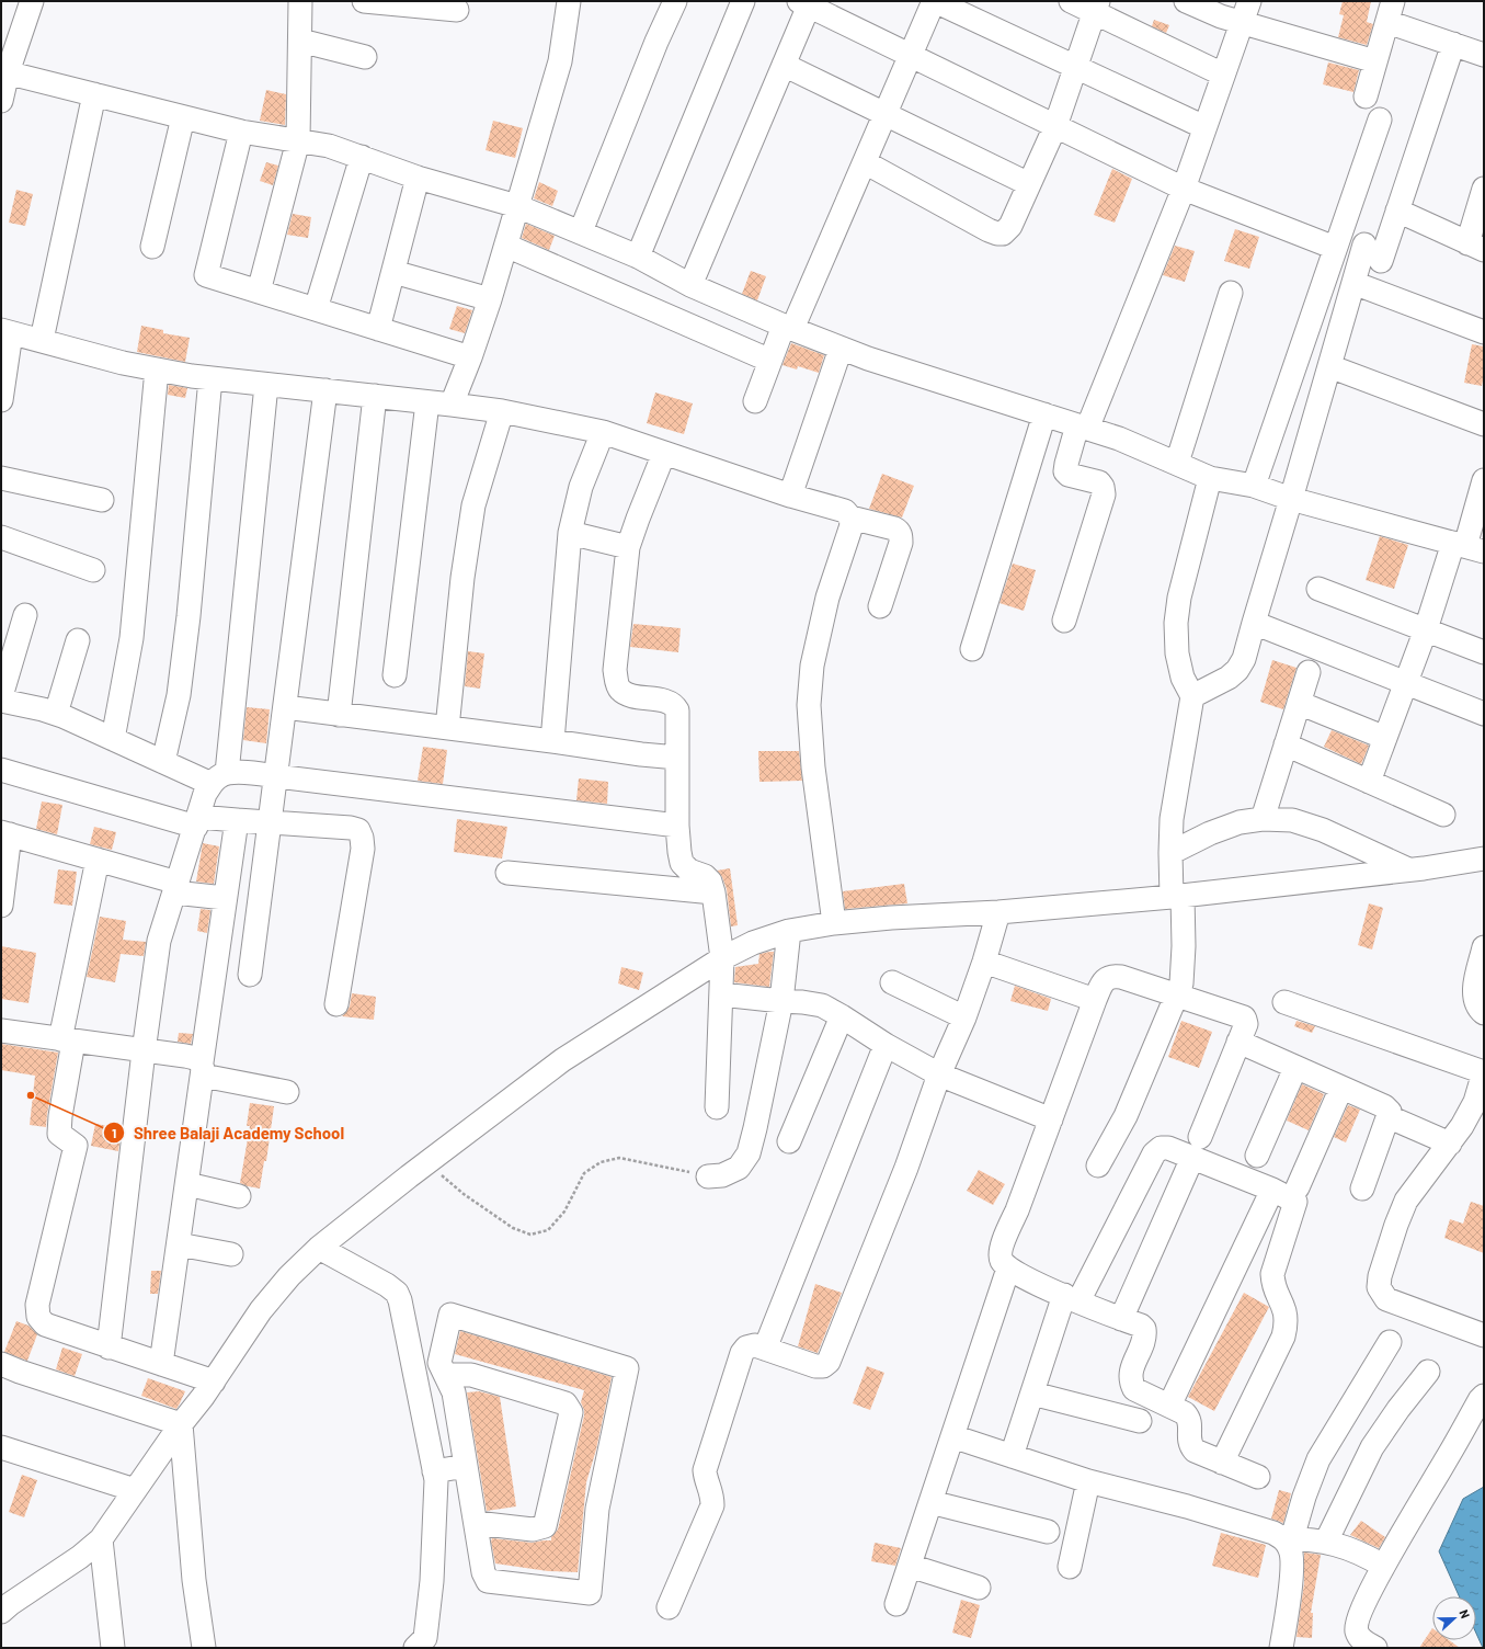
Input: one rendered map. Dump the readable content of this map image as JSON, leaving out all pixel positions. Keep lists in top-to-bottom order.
{
  "places": ["Shree Balaji Academy School"],
  "north": "right"
}
